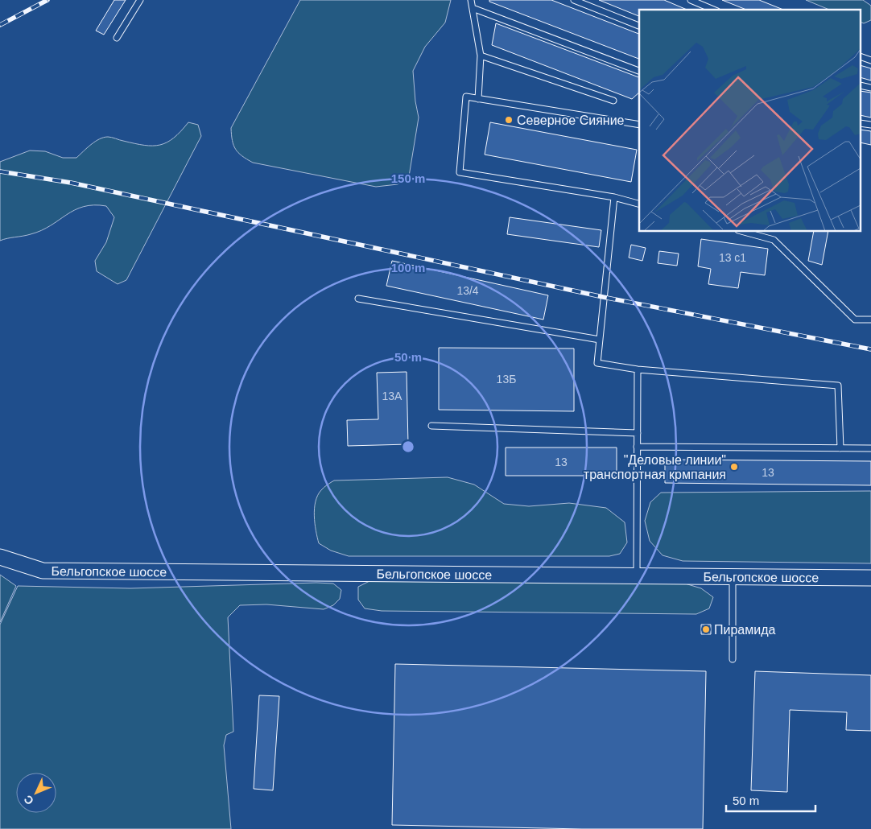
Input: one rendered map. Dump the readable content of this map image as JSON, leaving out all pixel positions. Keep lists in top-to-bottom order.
{
  "streets": {
    "street": ["Бельгопское шоссе"]
  },
  "places": ["Северное Сияние", "\"Деловые линии\" транспортная крмпания", "Пирамида"],
  "house_numbers": [
    "13 с1",
    "13/4",
    "13Б",
    "13А",
    "13",
    "13"
  ],
  "scale_bar": "50 m",
  "north": "bottom left",
  "rings": ["150 m", "100 m", "50 m"]
}
